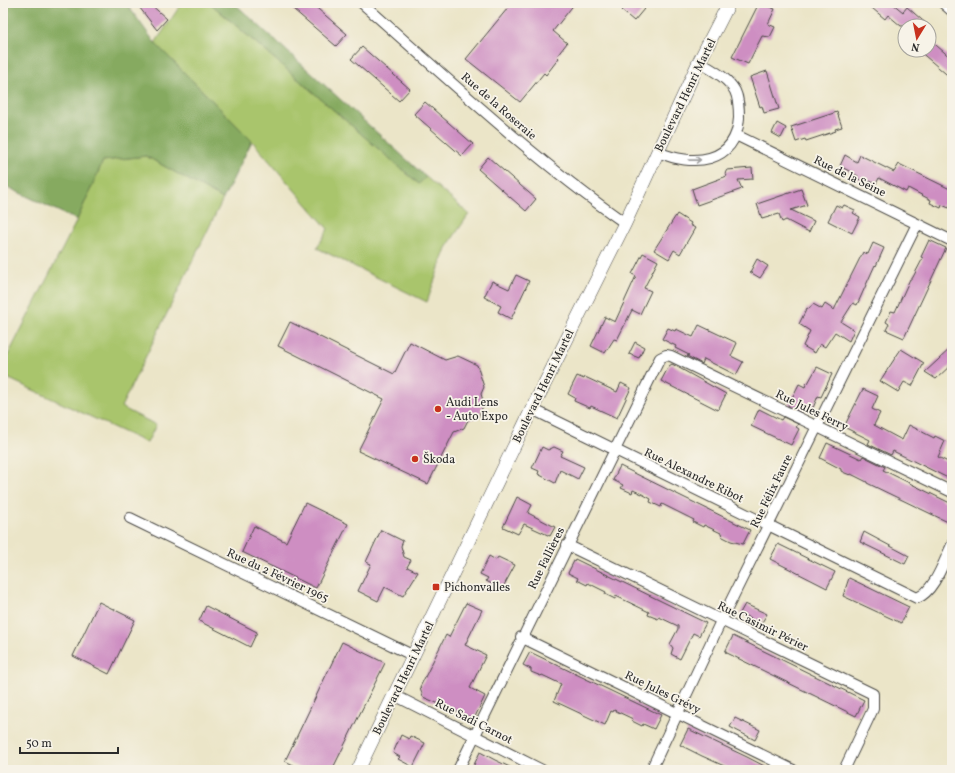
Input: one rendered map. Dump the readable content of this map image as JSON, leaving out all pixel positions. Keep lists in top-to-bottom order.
{
  "streets": {
    "street": [
      "Boulevard Henri Martel",
      "Rue de la Roseraie",
      "Rue de la Seine",
      "Rue Jules Ferry",
      "Rue Alexandre Ribot",
      "Rue Félix Faure",
      "Rue Fallières",
      "Rue du 2 Février 1965",
      "Rue Casimir Périer",
      "Rue Jules Grévy",
      "Rue Sadi Carnot"
    ]
  },
  "crossings": [
    ["Boulevard Henri Martel", "Rue de la Roseraie"],
    ["Boulevard Henri Martel", "Rue Alexandre Ribot"],
    ["Boulevard Henri Martel", "Rue du 2 Février 1965"],
    ["Boulevard Henri Martel", "Rue Sadi Carnot"],
    ["Rue de la Seine", "Rue Félix Faure"],
    ["Rue Jules Ferry", "Rue Félix Faure"],
    ["Rue Jules Ferry", "Rue Fallières"],
    ["Rue Alexandre Ribot", "Rue Félix Faure"],
    ["Rue Alexandre Ribot", "Rue Fallières"],
    ["Rue Félix Faure", "Rue Casimir Périer"],
    ["Rue Félix Faure", "Rue Jules Grévy"],
    ["Rue Fallières", "Rue Casimir Périer"],
    ["Rue Fallières", "Rue Jules Grévy"],
    ["Rue Fallières", "Rue Sadi Carnot"]
  ],
  "places": {
    "other": ["Audi Lens - Auto Expo", "Škoda"],
    "transit": ["Pichonvalles"]
  },
  "scale_bar": "50 m",
  "north": "bottom"
}
